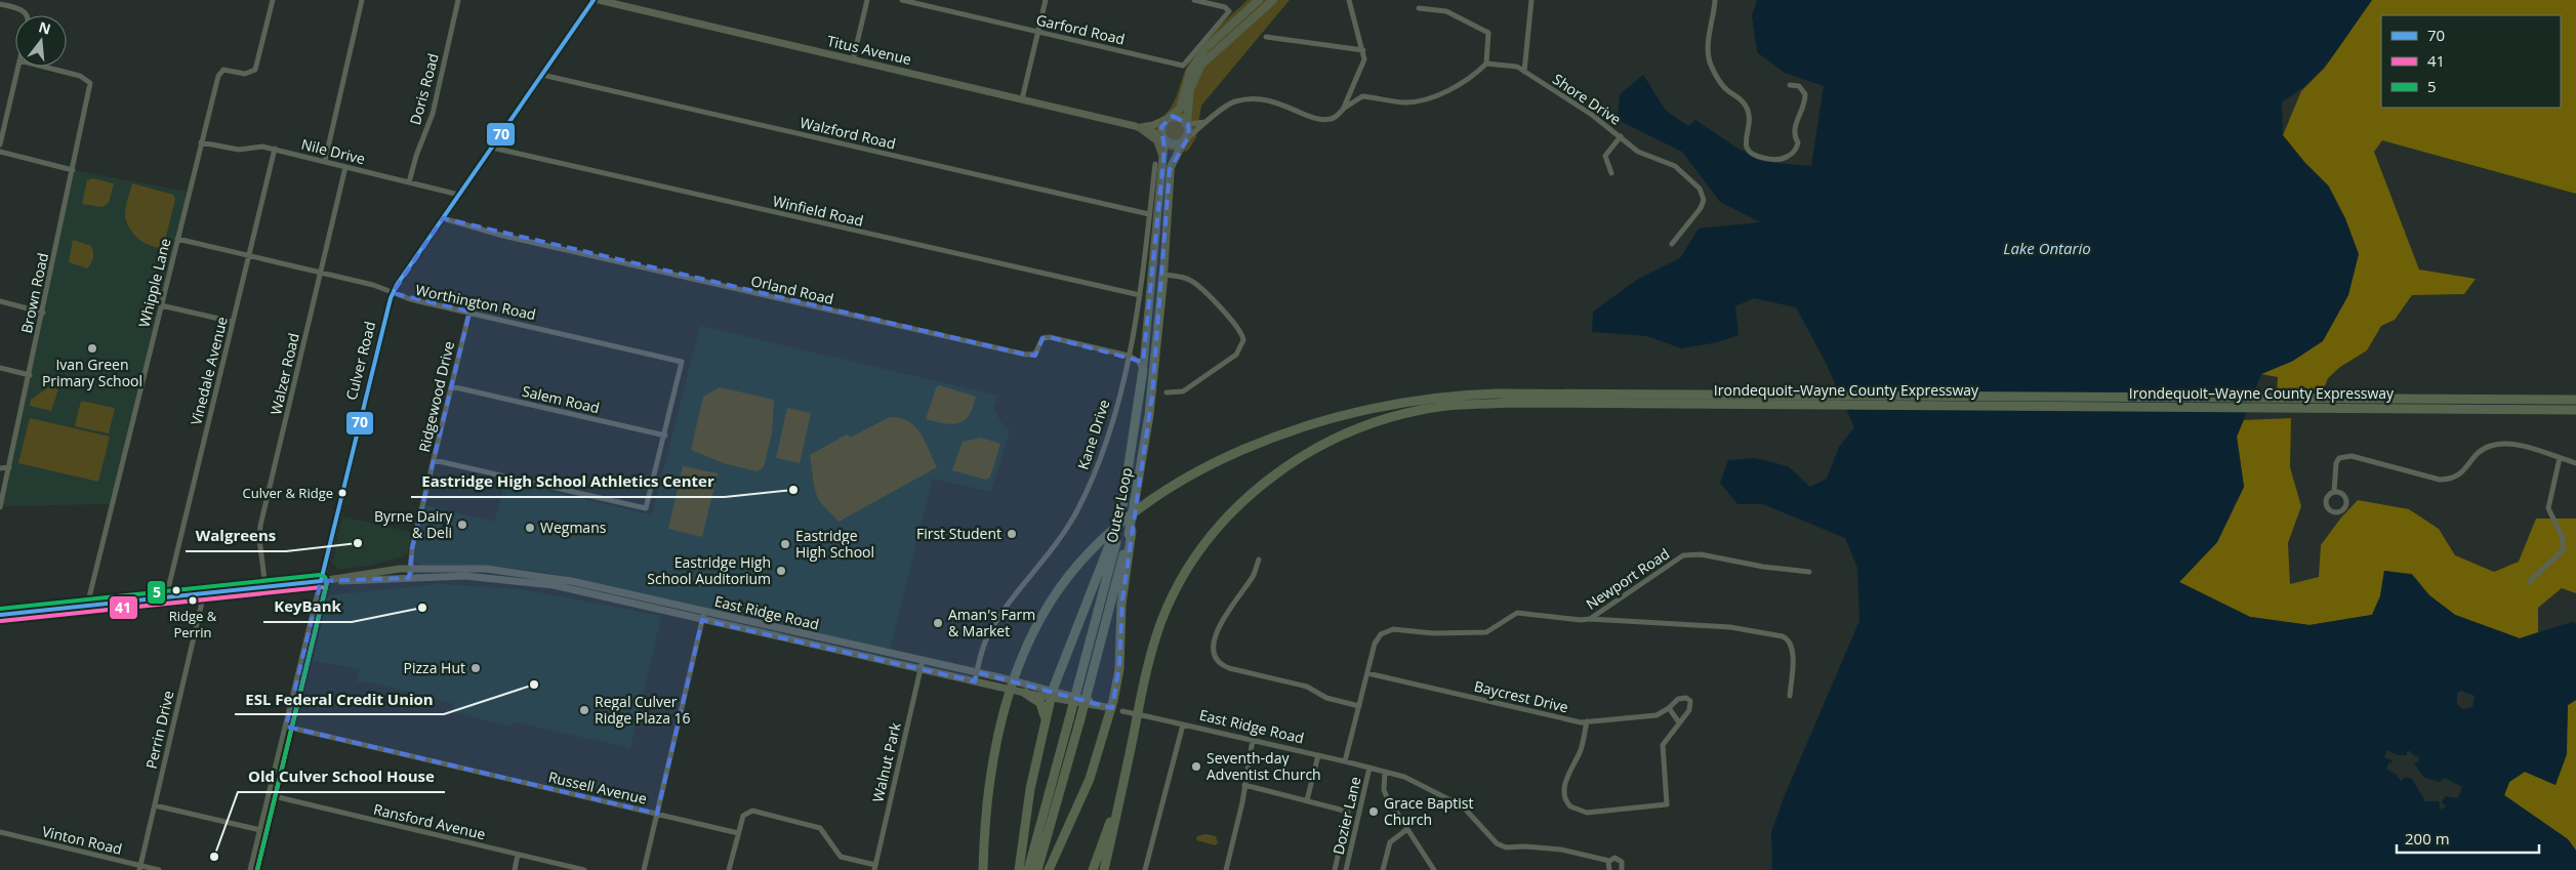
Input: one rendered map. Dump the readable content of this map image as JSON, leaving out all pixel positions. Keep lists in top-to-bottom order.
{
  "streets": {
    "highway": ["Irondequoit–Wayne County Expressway", "Outer Loop"],
    "main road": ["Titus Avenue", "Culver Road", "East Ridge Road"],
    "street": [
      "Garford Road",
      "Doris Road",
      "Shore Drive",
      "Walzford Road",
      "Nile Drive",
      "Winfield Road",
      "Whipple Lane",
      "Orland Road",
      "Brown Road",
      "Worthington Road",
      "Vinedale Avenue",
      "Walzer Road",
      "Ridgewood Drive",
      "Salem Road",
      "Kane Drive",
      "Newport Road",
      "Baycrest Drive",
      "Perrin Drive",
      "Walnut Park",
      "Russell Avenue",
      "Dozier Lane",
      "Ransford Avenue",
      "Vinton Road"
    ]
  },
  "crossings": [
    ["Titus Avenue", "Outer Loop"],
    ["Doris Road", "Nile Drive"],
    ["Walzford Road", "Culver Road"],
    ["Walzford Road", "Kane Drive"],
    ["Nile Drive", "Whipple Lane"],
    ["Nile Drive", "Culver Road"],
    ["Nile Drive", "Vinedale Avenue"],
    ["Nile Drive", "Walzer Road"],
    ["Winfield Road", "Culver Road"],
    ["Winfield Road", "Kane Drive"],
    ["Whipple Lane", "Worthington Road"],
    ["Whipple Lane", "East Ridge Road"],
    ["Orland Road", "Culver Road"],
    ["Orland Road", "Kane Drive"],
    ["Worthington Road", "Culver Road"],
    ["Worthington Road", "Vinedale Avenue"],
    ["Worthington Road", "Walzer Road"],
    ["Worthington Road", "Ridgewood Drive"],
    ["Worthington Road", "Salem Road"],
    ["Culver Road", "East Ridge Road"],
    ["Culver Road", "Russell Avenue"],
    ["Culver Road", "Ransford Avenue"],
    ["Vinedale Avenue", "East Ridge Road"],
    ["Walzer Road", "East Ridge Road"],
    ["Ridgewood Drive", "Salem Road"],
    ["Ridgewood Drive", "East Ridge Road"],
    ["Kane Drive", "Outer Loop"],
    ["Kane Drive", "East Ridge Road"],
    ["Newport Road", "East Ridge Road"],
    ["Newport Road", "Baycrest Drive"],
    ["East Ridge Road", "Perrin Drive"],
    ["East Ridge Road", "Walnut Park"],
    ["East Ridge Road", "Dozier Lane"],
    ["Perrin Drive", "Vinton Road"]
  ],
  "water": ["Lake Ontario"],
  "places": [
    "Ivan Green Primary School",
    "Eastridge High School Athletics Center",
    "Culver & Ridge",
    "Byrne Dairy & Deli",
    "Wegmans",
    "First Student",
    "Walgreens",
    "Eastridge High School",
    "Eastridge High School Auditorium",
    "Ridge & Perrin",
    "KeyBank",
    "Aman's Farm & Market",
    "Pizza Hut",
    "ESL Federal Credit Union",
    "Regal Culver Ridge Plaza 16",
    "Seventh-day Adventist Church",
    "Grace Baptist Church",
    "Old Culver School House"
  ],
  "lines": ["transit line 70", "transit line 5", "transit line 41"],
  "legend": ["70", "41", "5"],
  "scale_bar": "200 m",
  "north": "top"
}
